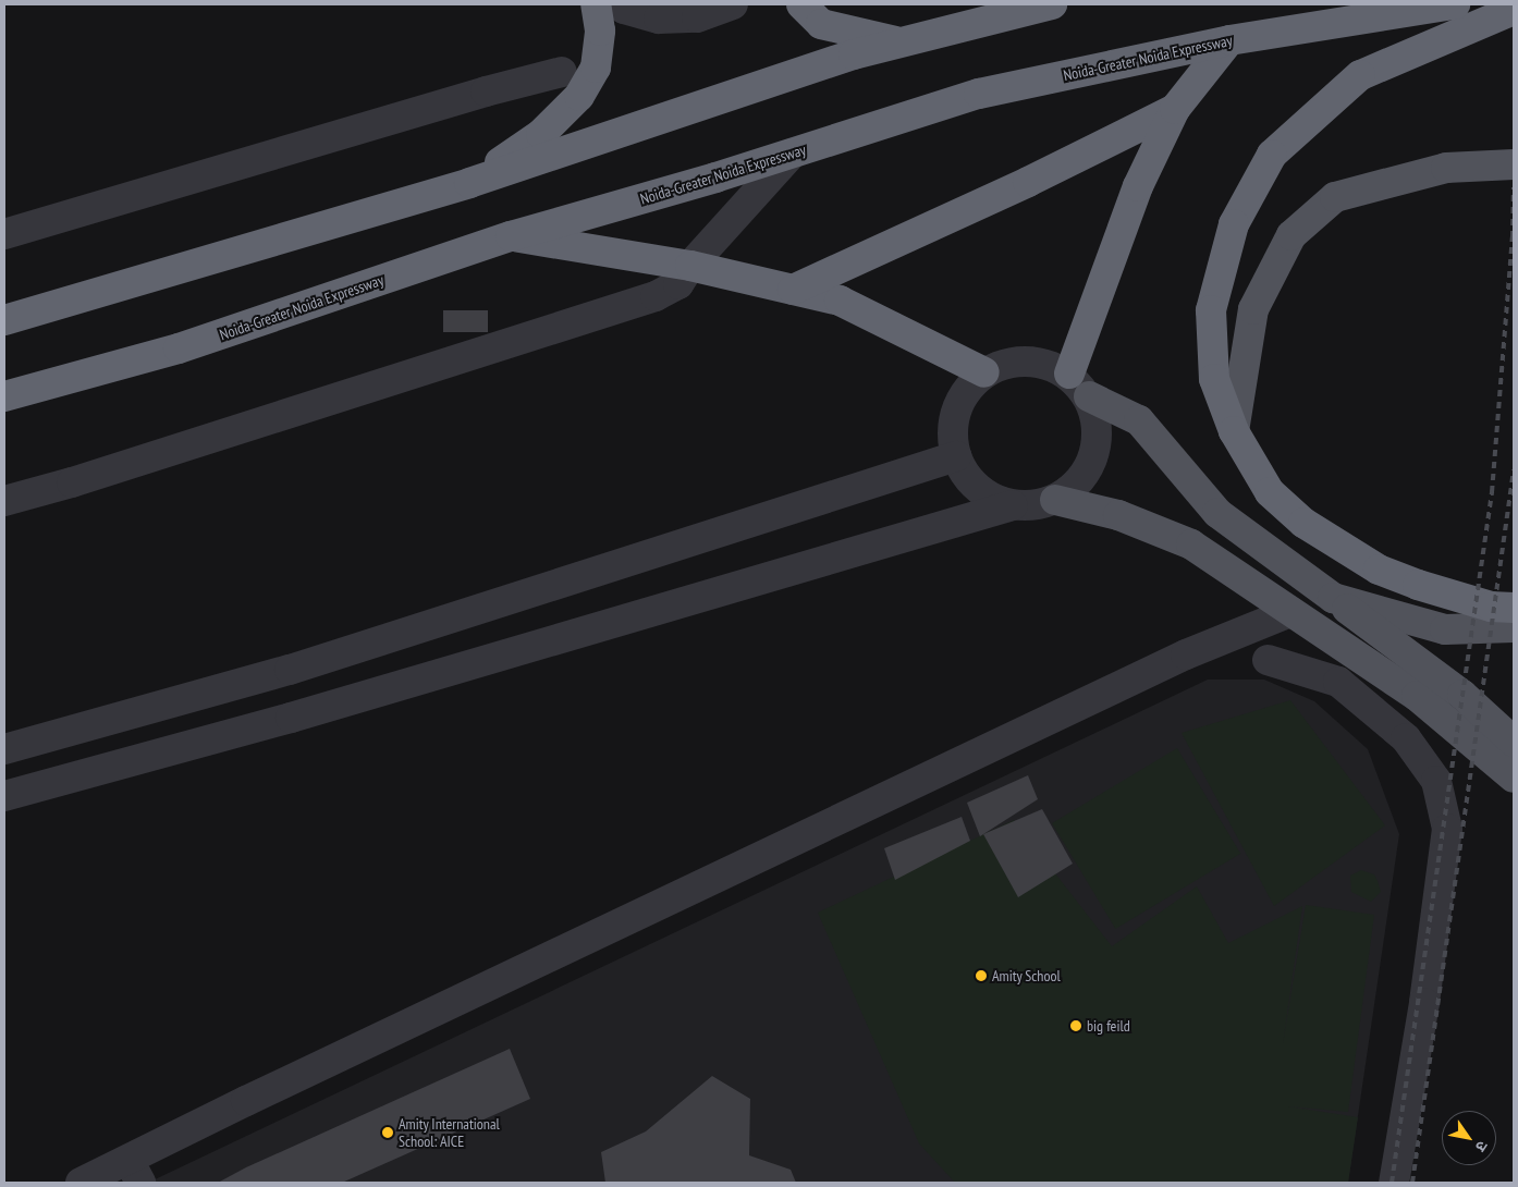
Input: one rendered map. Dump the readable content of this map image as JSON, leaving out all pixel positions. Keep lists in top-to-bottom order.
{
  "streets": {
    "highway": ["Noida-Greater Noida Expressway"]
  },
  "places": ["Amity School", "big feild", "Amity International School: AICE"],
  "north": "bottom right"
}
